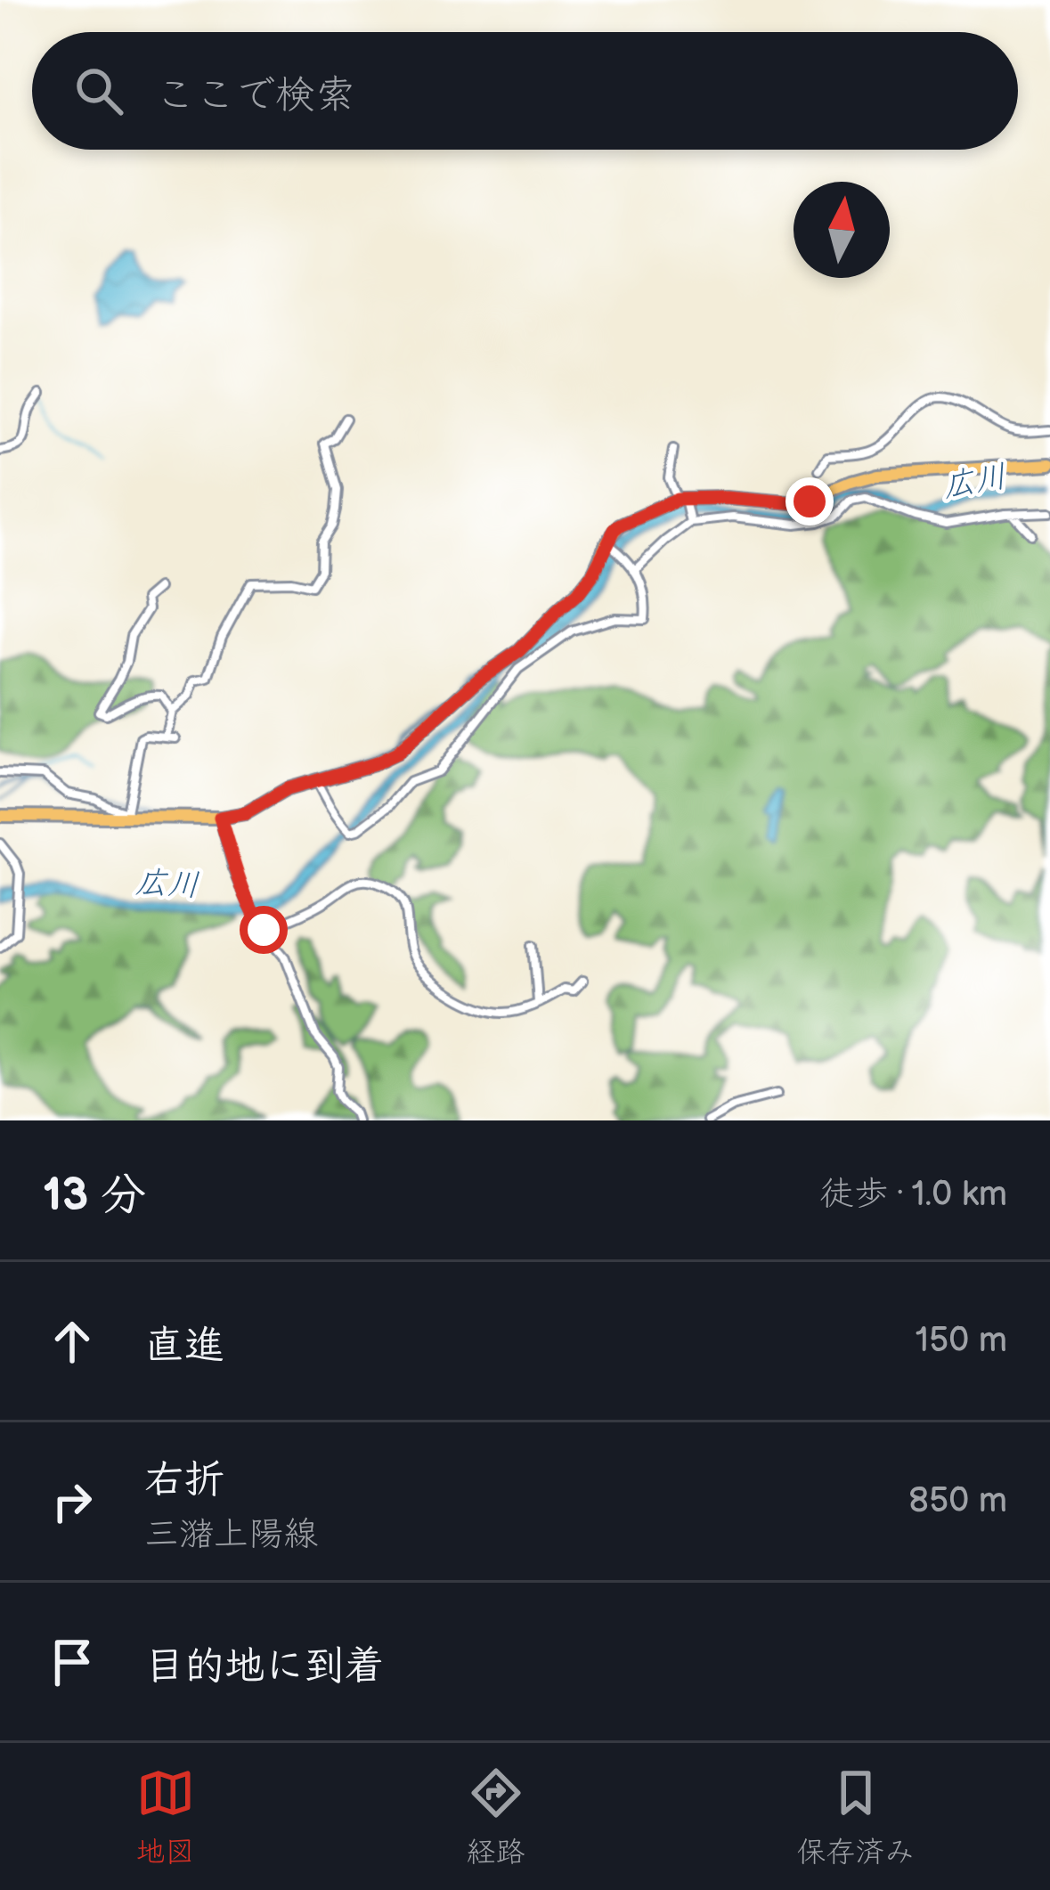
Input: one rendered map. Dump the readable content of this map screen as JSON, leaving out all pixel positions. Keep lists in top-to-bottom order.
{
  "water": ["広川"],
  "north": "top",
  "page": {
    "search": "ここで検索",
    "heading": ["13 分", "徒歩 · 1.0 km"],
    "list": [
      ["直進", "150 m"],
      ["右折", "三潴上陽線", "850 m"],
      "目的地に到着"
    ],
    "nav": ["地図", "経路", "保存済み"]
  }
}
